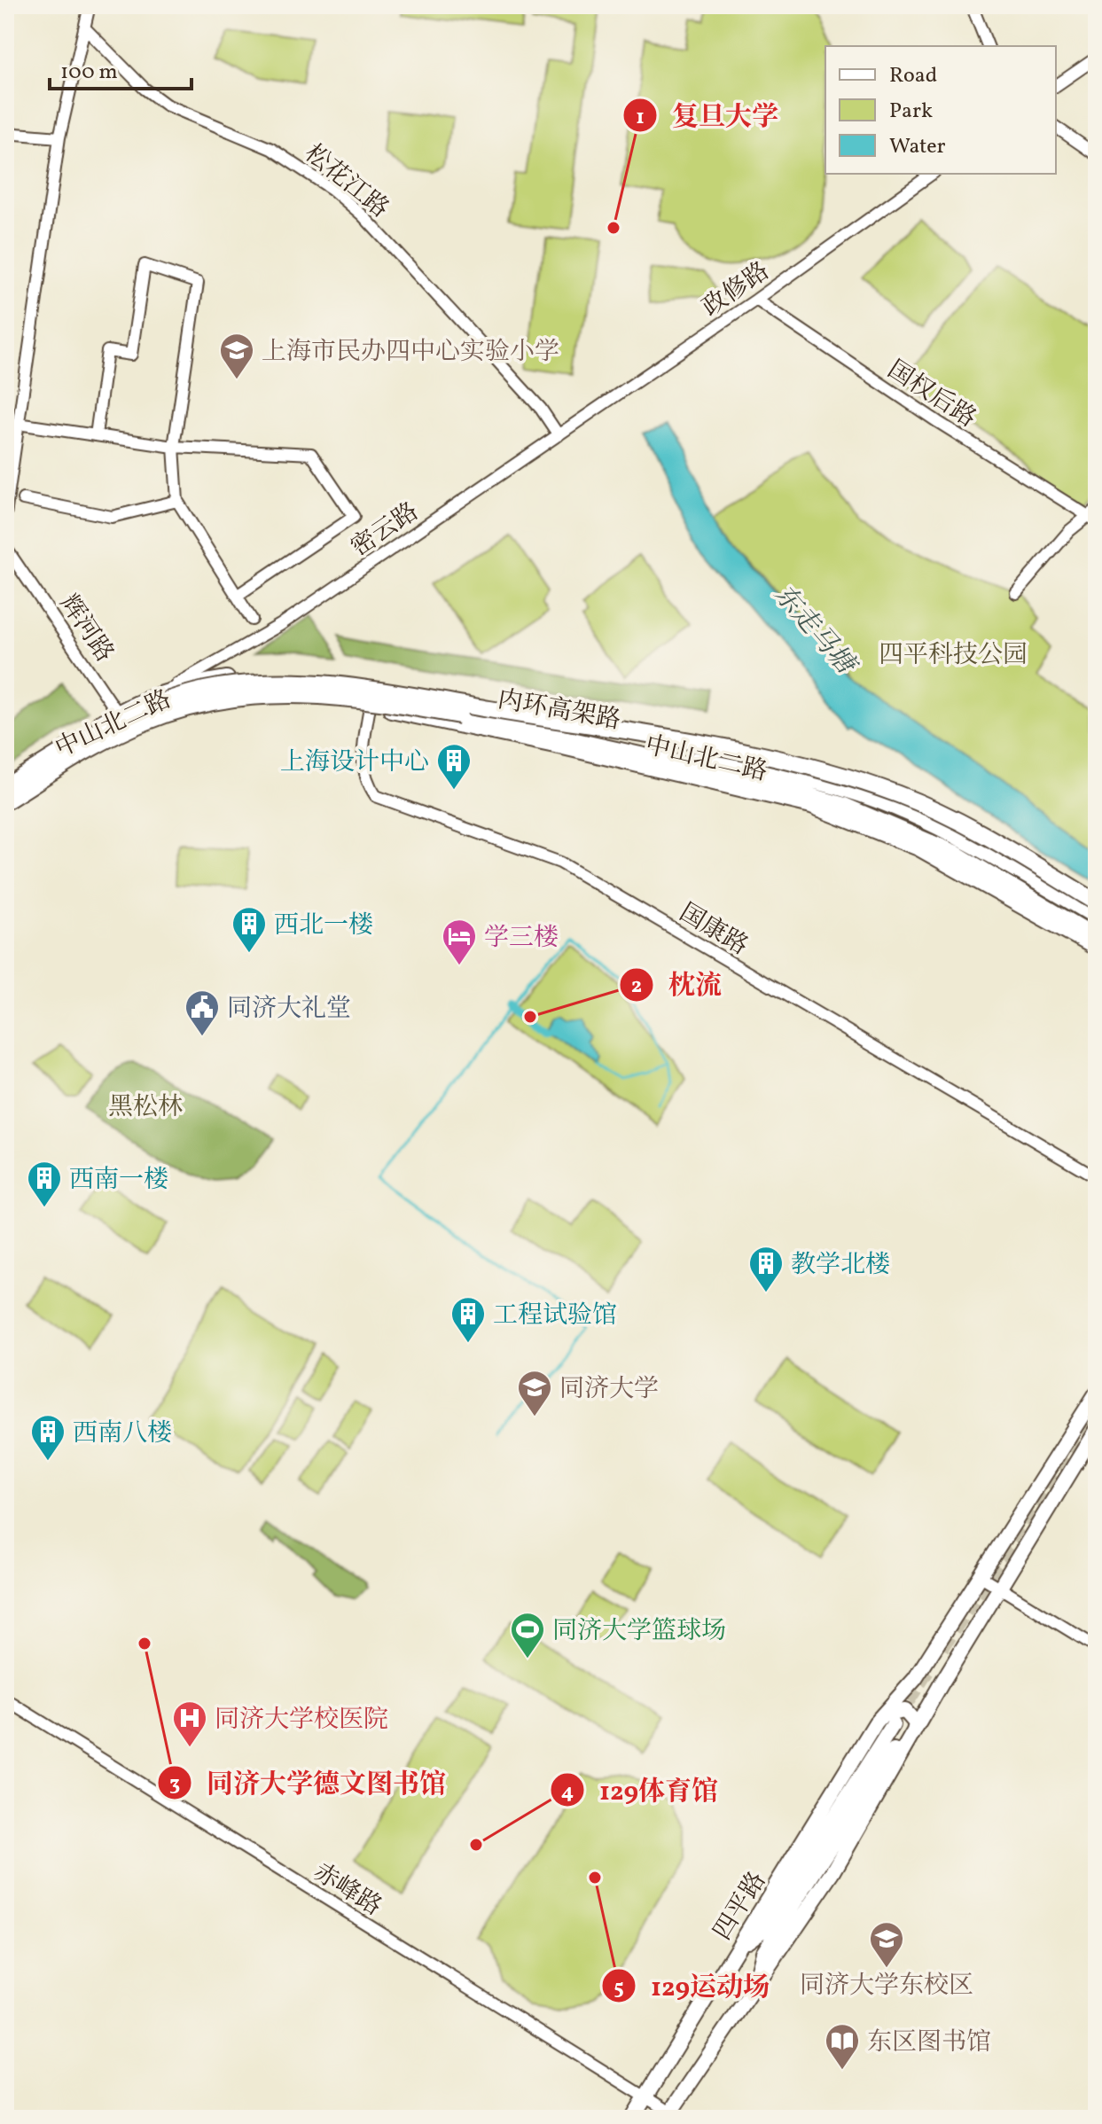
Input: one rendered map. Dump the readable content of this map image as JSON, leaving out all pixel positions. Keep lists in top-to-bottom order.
{
  "streets": {
    "highway": ["内环高架路"],
    "main road": ["中山北二路", "四平路"],
    "street": [
      "松花江路",
      "政修路",
      "国权后路",
      "密云路",
      "辉河路",
      "国康路",
      "赤峰路"
    ]
  },
  "crossings": [
    ["松花江路", "政修路"],
    ["松花江路", "密云路"],
    ["政修路", "国权后路"],
    ["政修路", "密云路"],
    ["密云路", "中山北二路"],
    ["辉河路", "中山北二路"],
    ["内环高架路", "中山北二路"],
    ["中山北二路", "国康路"],
    ["赤峰路", "四平路"]
  ],
  "water": ["东走马塘"],
  "parks": ["四平科技公园", "黑松林"],
  "places": {
    "other": [
      "复旦大学",
      "枕流",
      "同济大学德文图书馆",
      "129体育馆",
      "129运动场"
    ],
    "school or university": ["上海市民办四中心实验小学", "同济大学", "同济大学东校区"],
    "building": [
      "上海设计中心",
      "西北一楼",
      "西南一楼",
      "教学北楼",
      "工程试验馆",
      "西南八楼"
    ],
    "hotel": ["学三楼"],
    "public building": ["同济大礼堂"],
    "sports": ["同济大学篮球场"],
    "hospital": ["同济大学校医院"],
    "library": ["东区图书馆"]
  },
  "legend": ["Road", "Park", "Water"],
  "scale_bar": "100 m"
}
